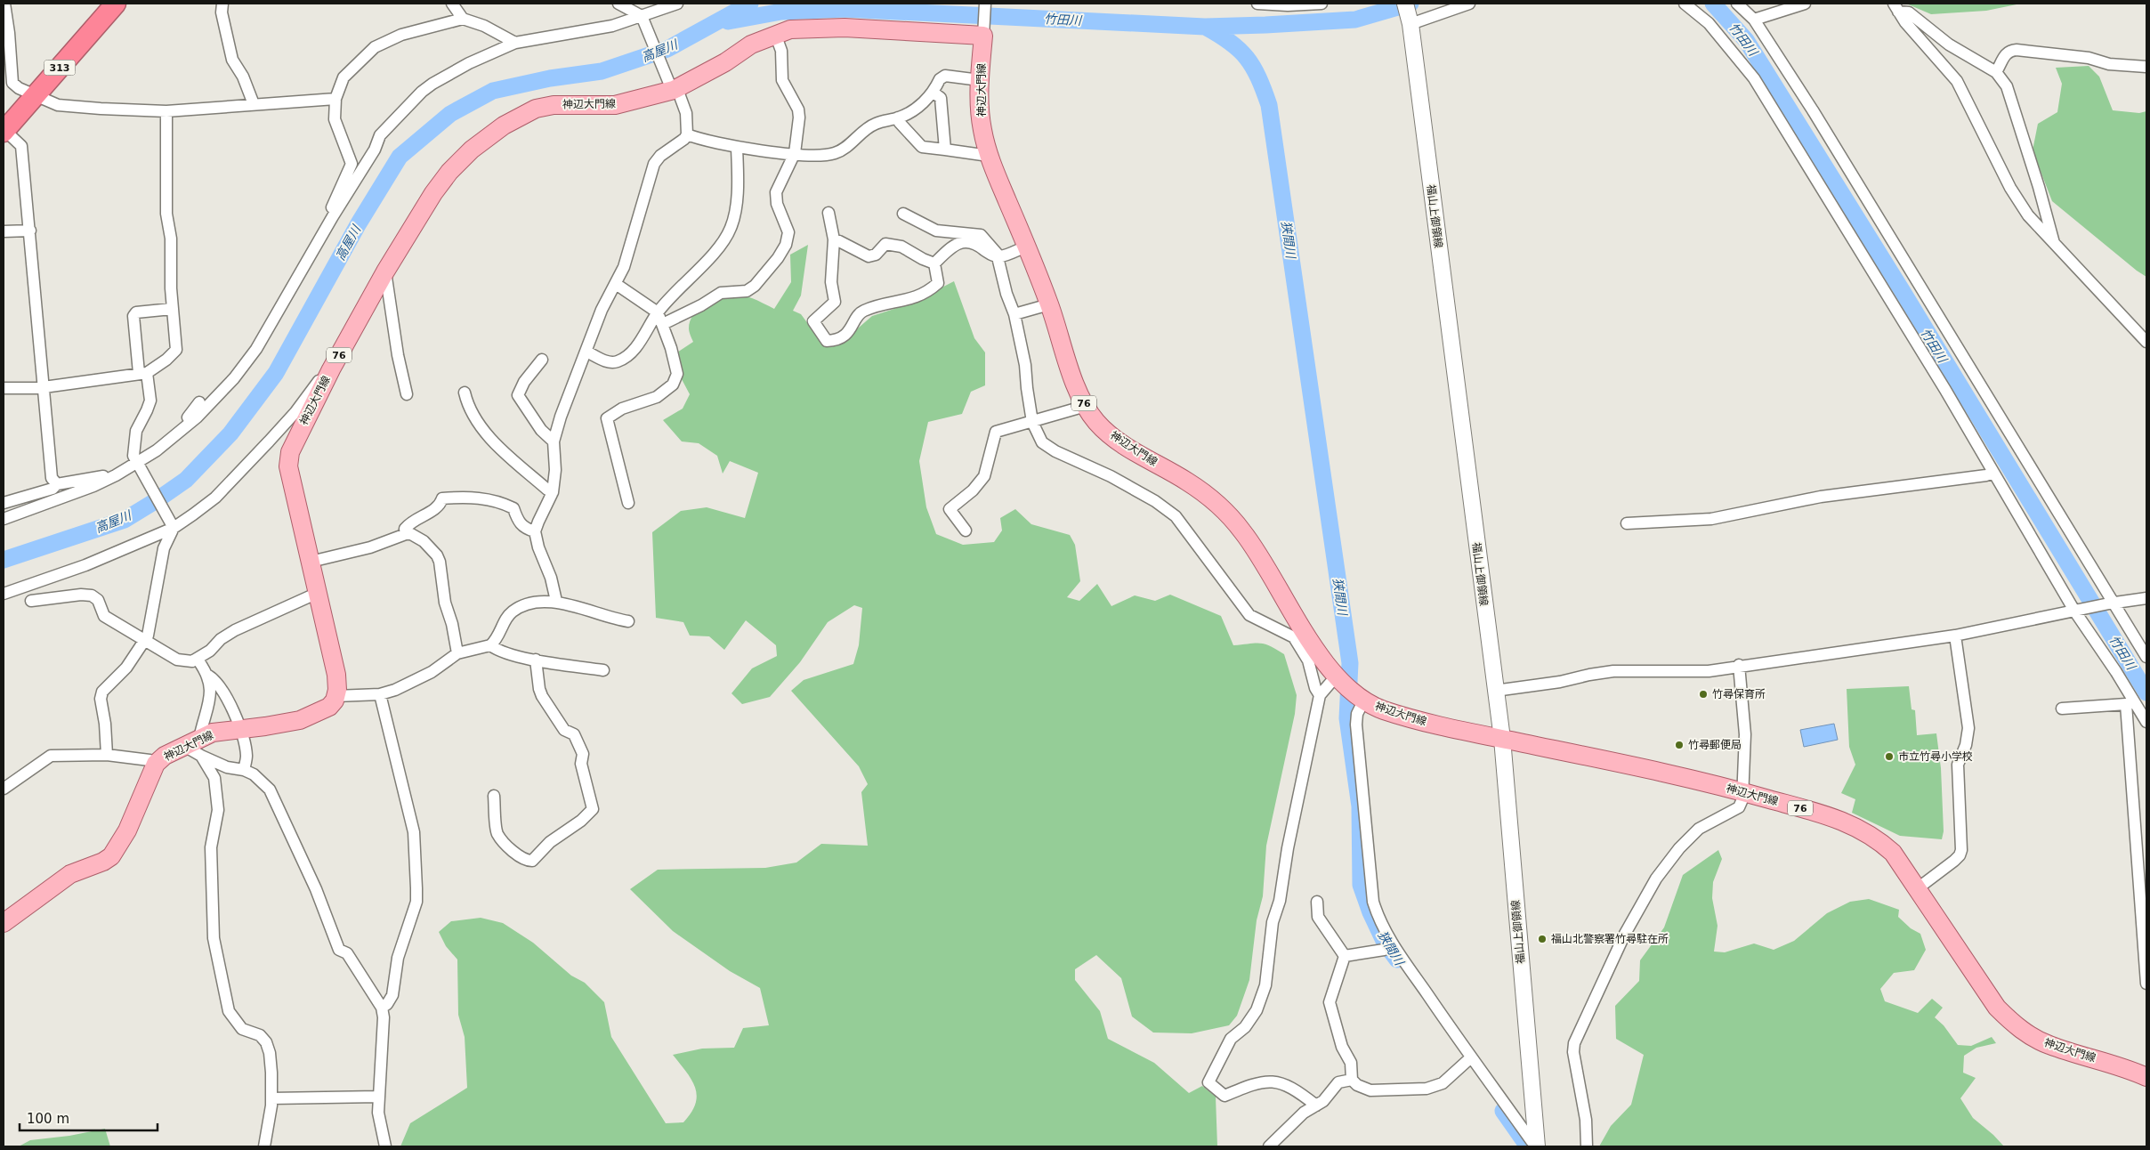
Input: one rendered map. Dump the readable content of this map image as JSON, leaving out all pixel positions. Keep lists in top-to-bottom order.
{
  "streets": {
    "highway": ["313"],
    "main road": ["神辺大門線", "福山上御領線", "76"]
  },
  "crossings": [
    ["神辺大門線", "福山上御領線"]
  ],
  "water": ["竹田川", "高屋川", "狭間川"],
  "places": [
    "竹尋保育所",
    "竹尋郵便局",
    "市立竹尋小学校",
    "福山北警察署竹尋駐在所"
  ],
  "scale_bar": "100 m"
}
